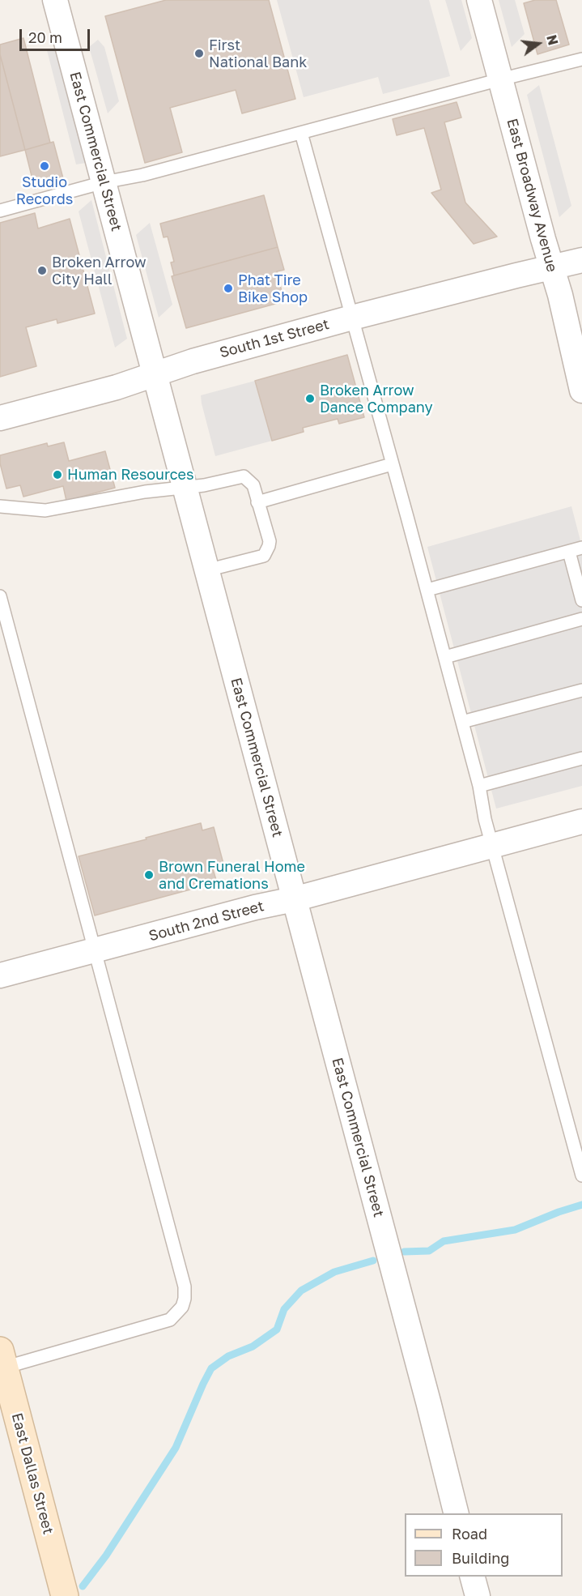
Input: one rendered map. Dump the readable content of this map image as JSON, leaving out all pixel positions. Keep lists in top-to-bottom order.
{
  "streets": {
    "street": [
      "East Commercial Street",
      "East Broadway Avenue",
      "South 1st Street",
      "South 2nd Street",
      "East Dallas Street"
    ]
  },
  "crossings": [
    ["East Commercial Street", "South 1st Street"],
    ["East Commercial Street", "South 2nd Street"],
    ["East Broadway Avenue", "South 1st Street"]
  ],
  "places": [
    "First National Bank",
    "Studio Records",
    "Broken Arrow City Hall",
    "Phat Tire Bike Shop",
    "Broken Arrow Dance Company",
    "Human Resources",
    "Brown Funeral Home and Cremations"
  ],
  "legend": ["Road", "Building"],
  "scale_bar": "20 m",
  "north": "right"
}
